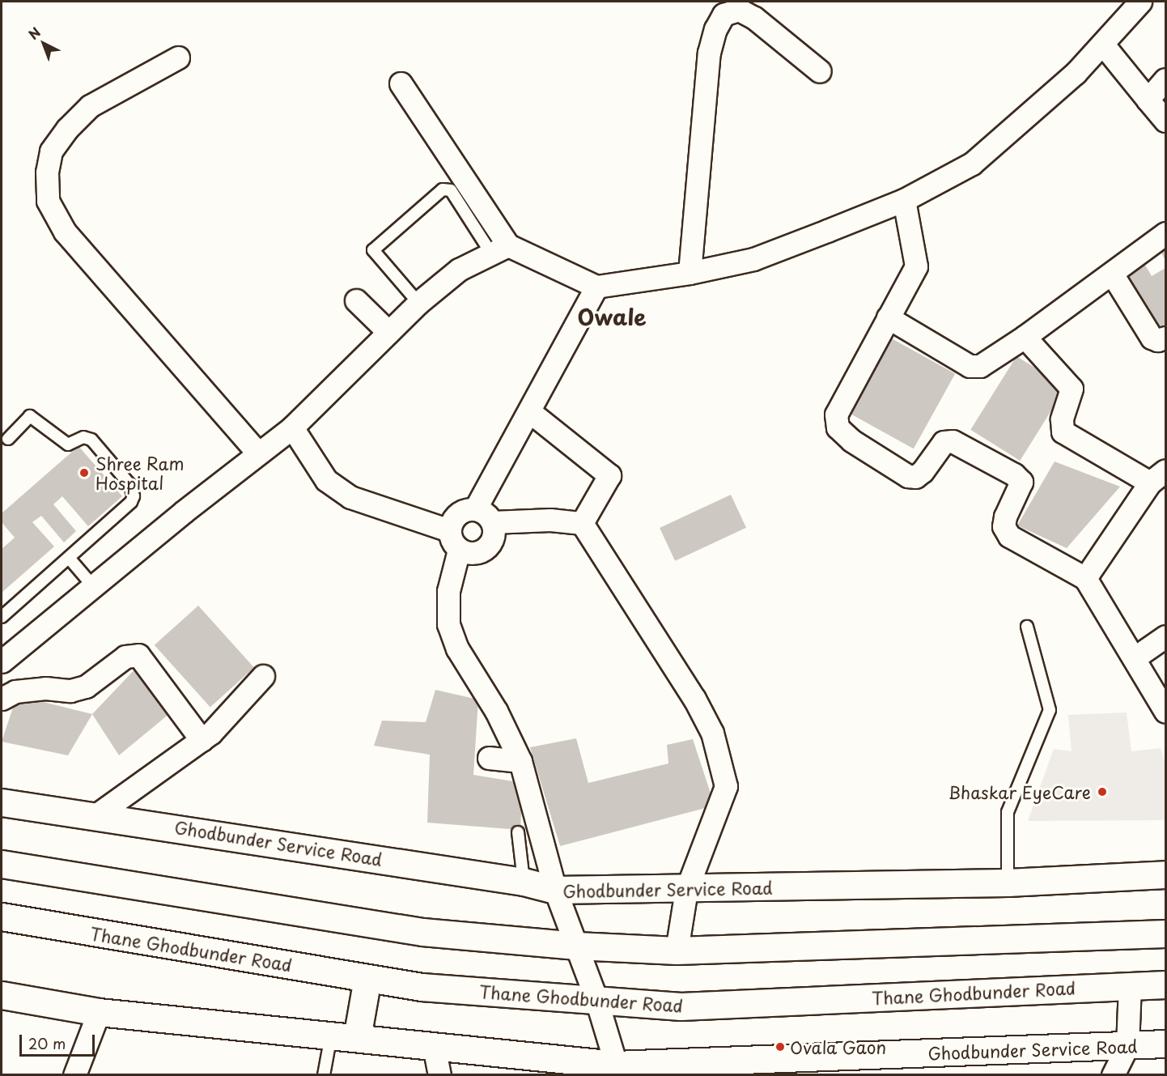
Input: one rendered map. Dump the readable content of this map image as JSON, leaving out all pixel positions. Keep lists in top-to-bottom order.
{
  "streets": {
    "main road": ["Ghodbunder Service Road", "Thane Ghodbunder Road"]
  },
  "districts": ["Owale"],
  "places": ["Shree Ram Hospital", "Bhaskar EyeCare", "Ovala Gaon"],
  "scale_bar": "20 m",
  "north": "top left"
}
